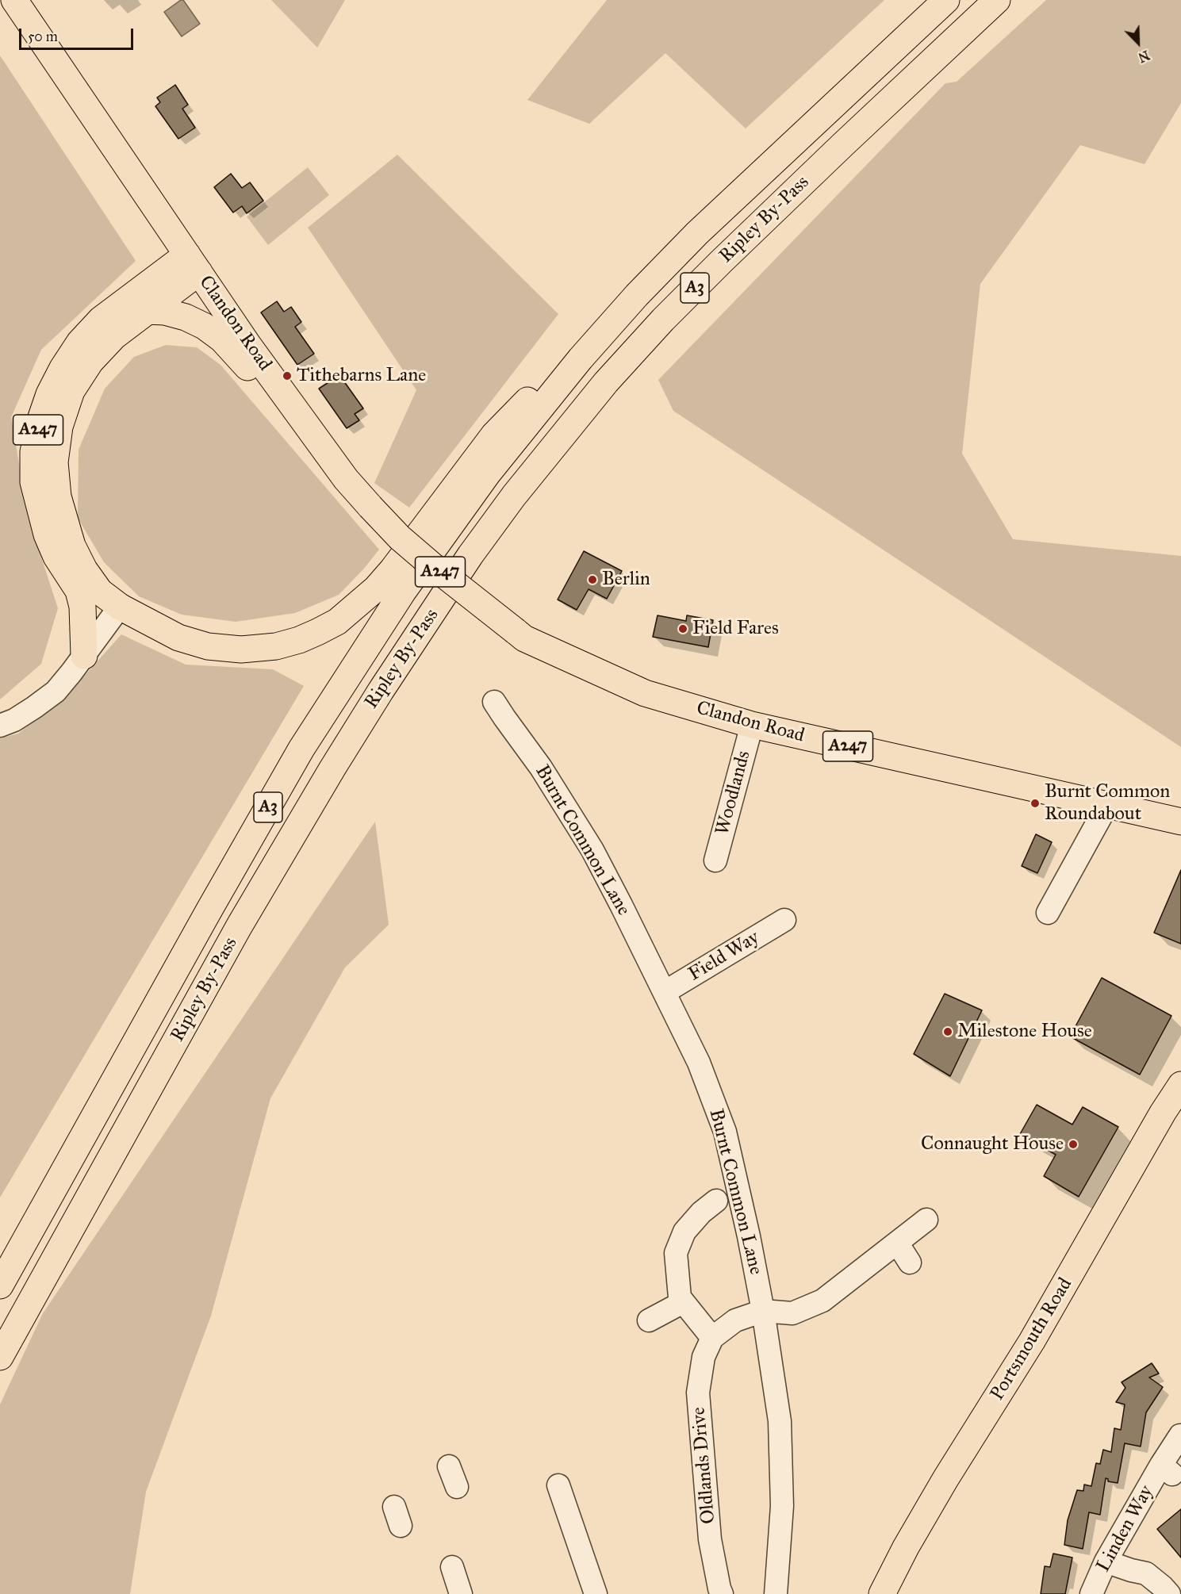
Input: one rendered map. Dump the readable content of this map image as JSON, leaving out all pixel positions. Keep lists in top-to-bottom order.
{
  "streets": {
    "main road": [
      "Ripley By-Pass",
      "A3",
      "Clandon Road",
      "A247",
      "Portsmouth Road"
    ],
    "street": [
      "Woodlands",
      "Burnt Common Lane",
      "Field Way",
      "Oldlands Drive",
      "Linden Way"
    ]
  },
  "crossings": [
    ["Clandon Road", "A247"],
    ["Clandon Road", "Woodlands"],
    ["Burnt Common Lane", "Field Way"],
    ["Burnt Common Lane", "Oldlands Drive"]
  ],
  "places": [
    "Tithebarns Lane",
    "Berlin",
    "Field Fares",
    "Burnt Common Roundabout",
    "Milestone House",
    "Connaught House"
  ],
  "scale_bar": "50 m",
  "north": "bottom right"
}
